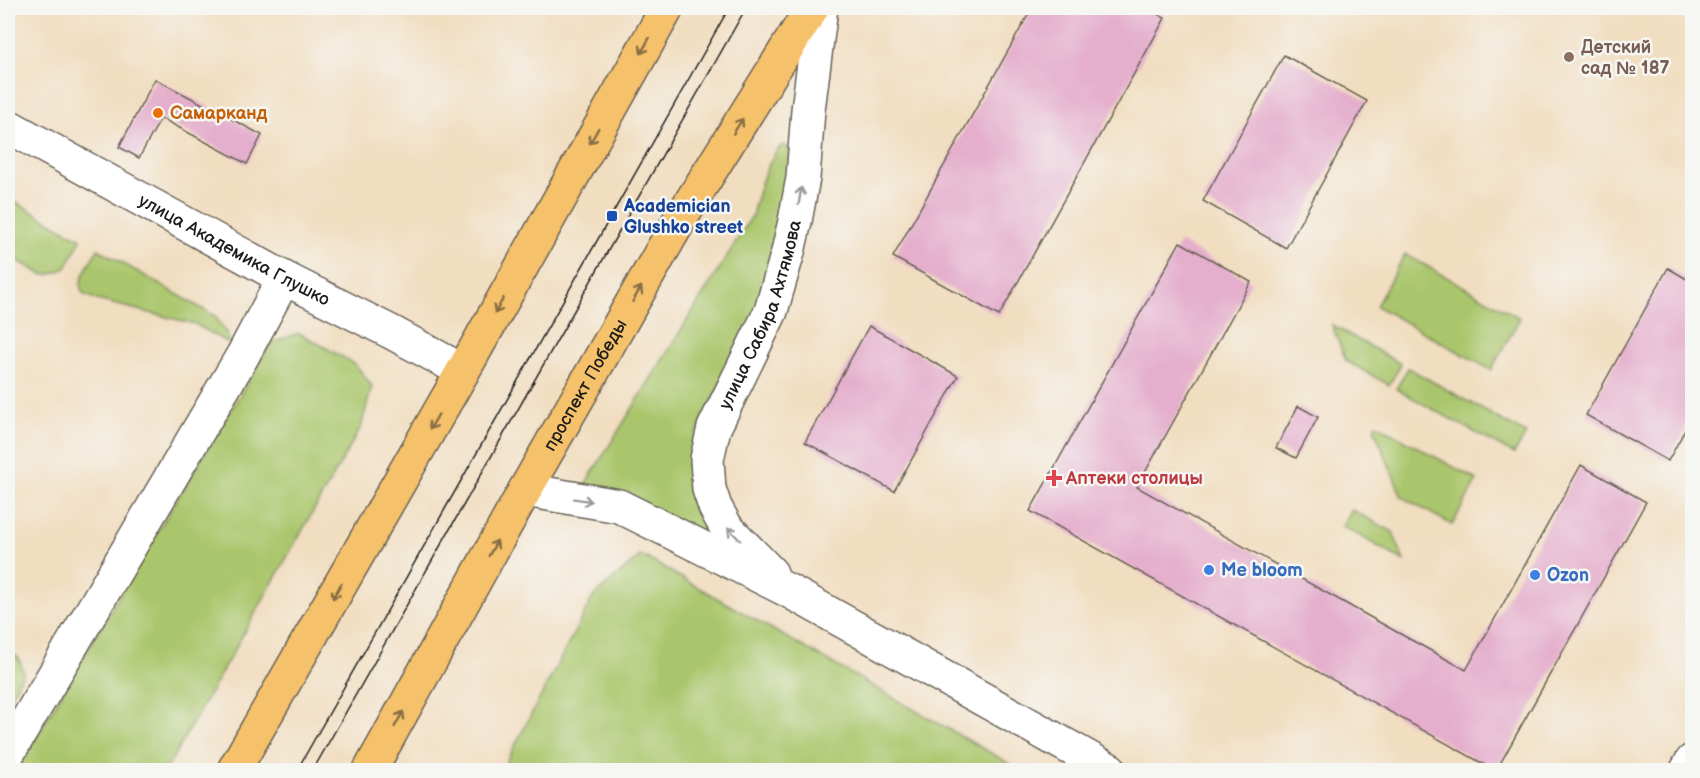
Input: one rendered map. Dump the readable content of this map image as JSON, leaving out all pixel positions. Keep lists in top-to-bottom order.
{
  "streets": {
    "main road": ["проспект Победы"],
    "street": ["улица Академика Глушко", "улица Сабира Ахтямова"]
  },
  "crossings": [
    ["улица Сабира Ахтямова", "проспект Победы"]
  ],
  "places": {
    "other": [
      "Детский сад № 187",
      "Самарканд",
      "Me bloom",
      "Ozon"
    ],
    "transit": ["Academician Glushko street"],
    "health": ["Аптеки столицы"]
  }
}
